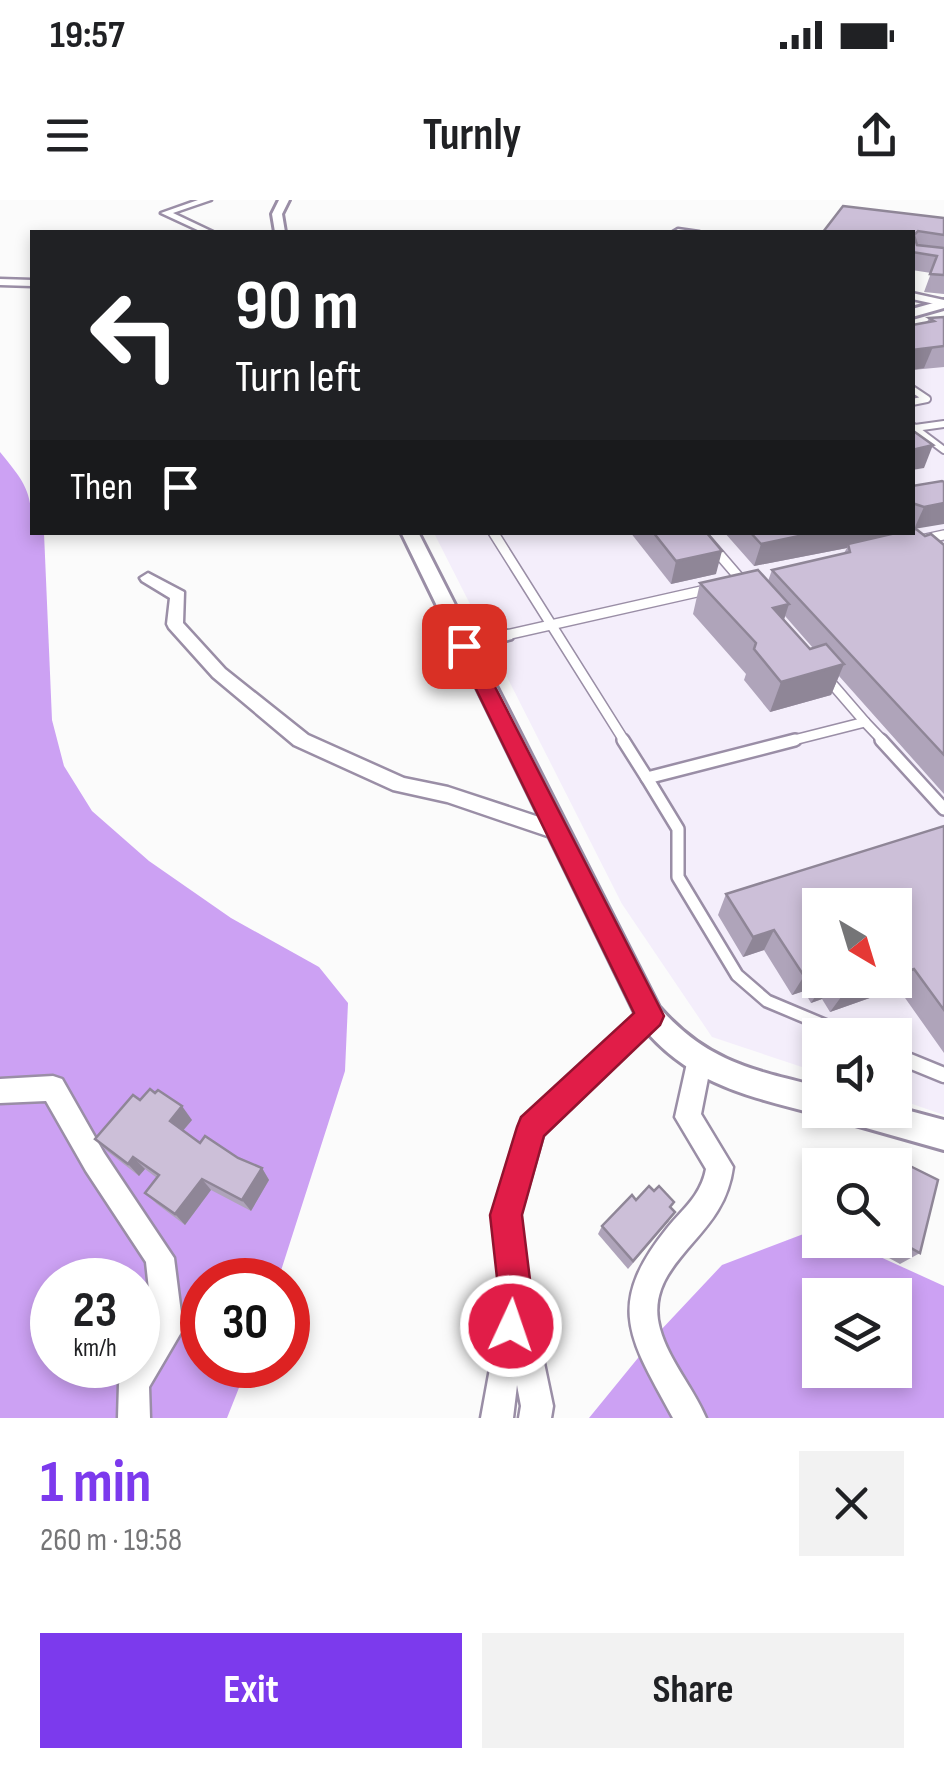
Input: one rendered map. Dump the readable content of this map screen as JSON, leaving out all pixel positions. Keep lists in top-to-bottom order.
{
  "north": "bottom right",
  "page": {
    "status": "19:57",
    "header": "Turnly",
    "turn": ["90 m", "Turn left"],
    "then": "Then",
    "speed": "23 km/h",
    "limit": "30",
    "heading": ["1 min", "260 m · 19:58"],
    "buttons": ["Exit", "Share"]
  }
}
